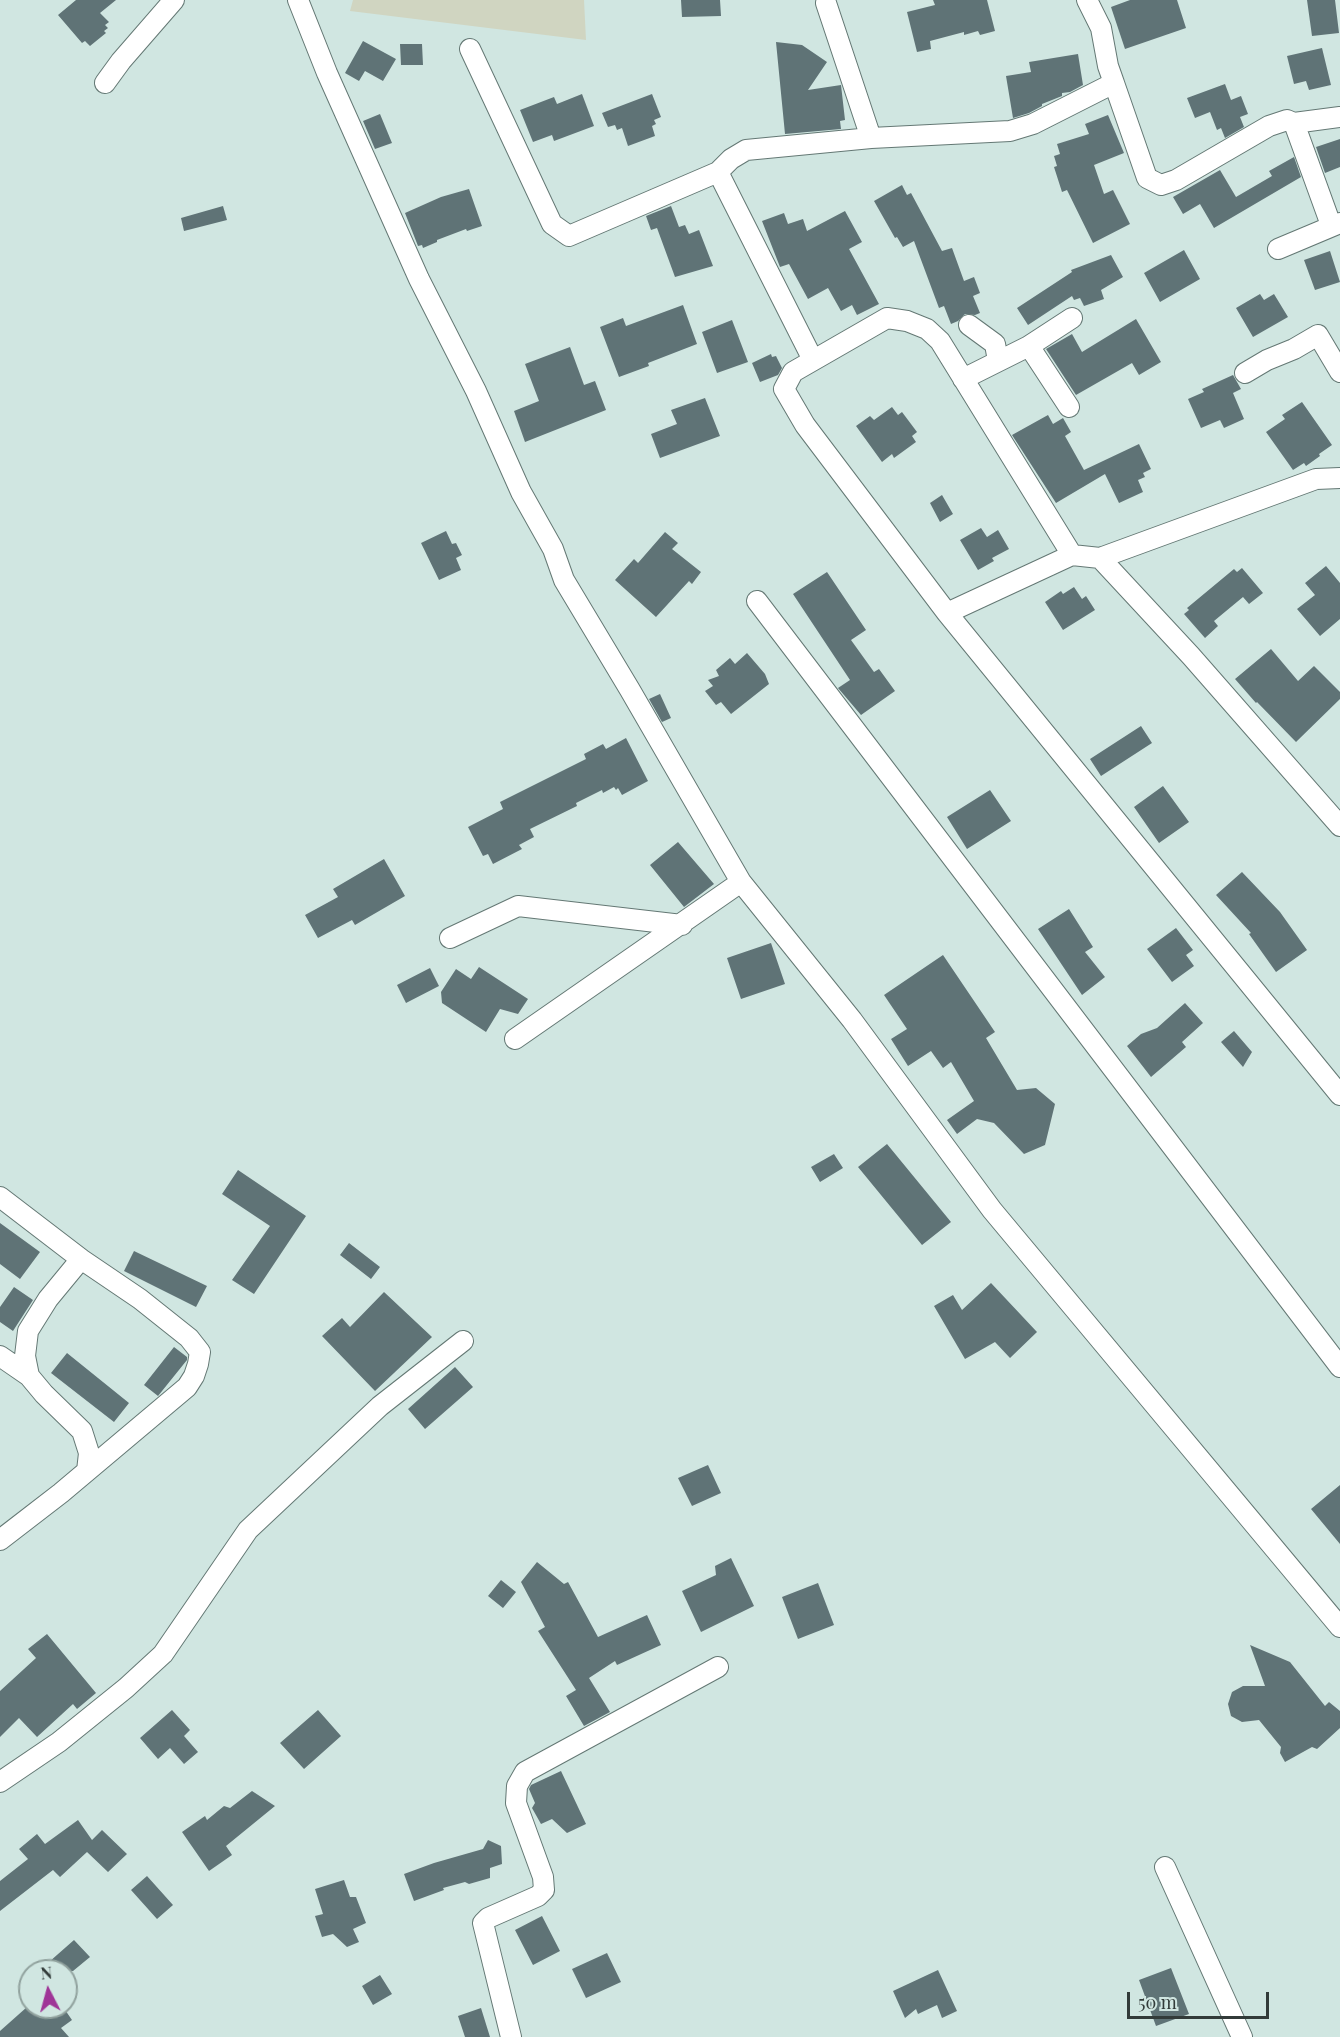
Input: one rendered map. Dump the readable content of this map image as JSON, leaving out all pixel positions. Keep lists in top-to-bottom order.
{
  "scale_bar": "50 m",
  "north": "top"
}
